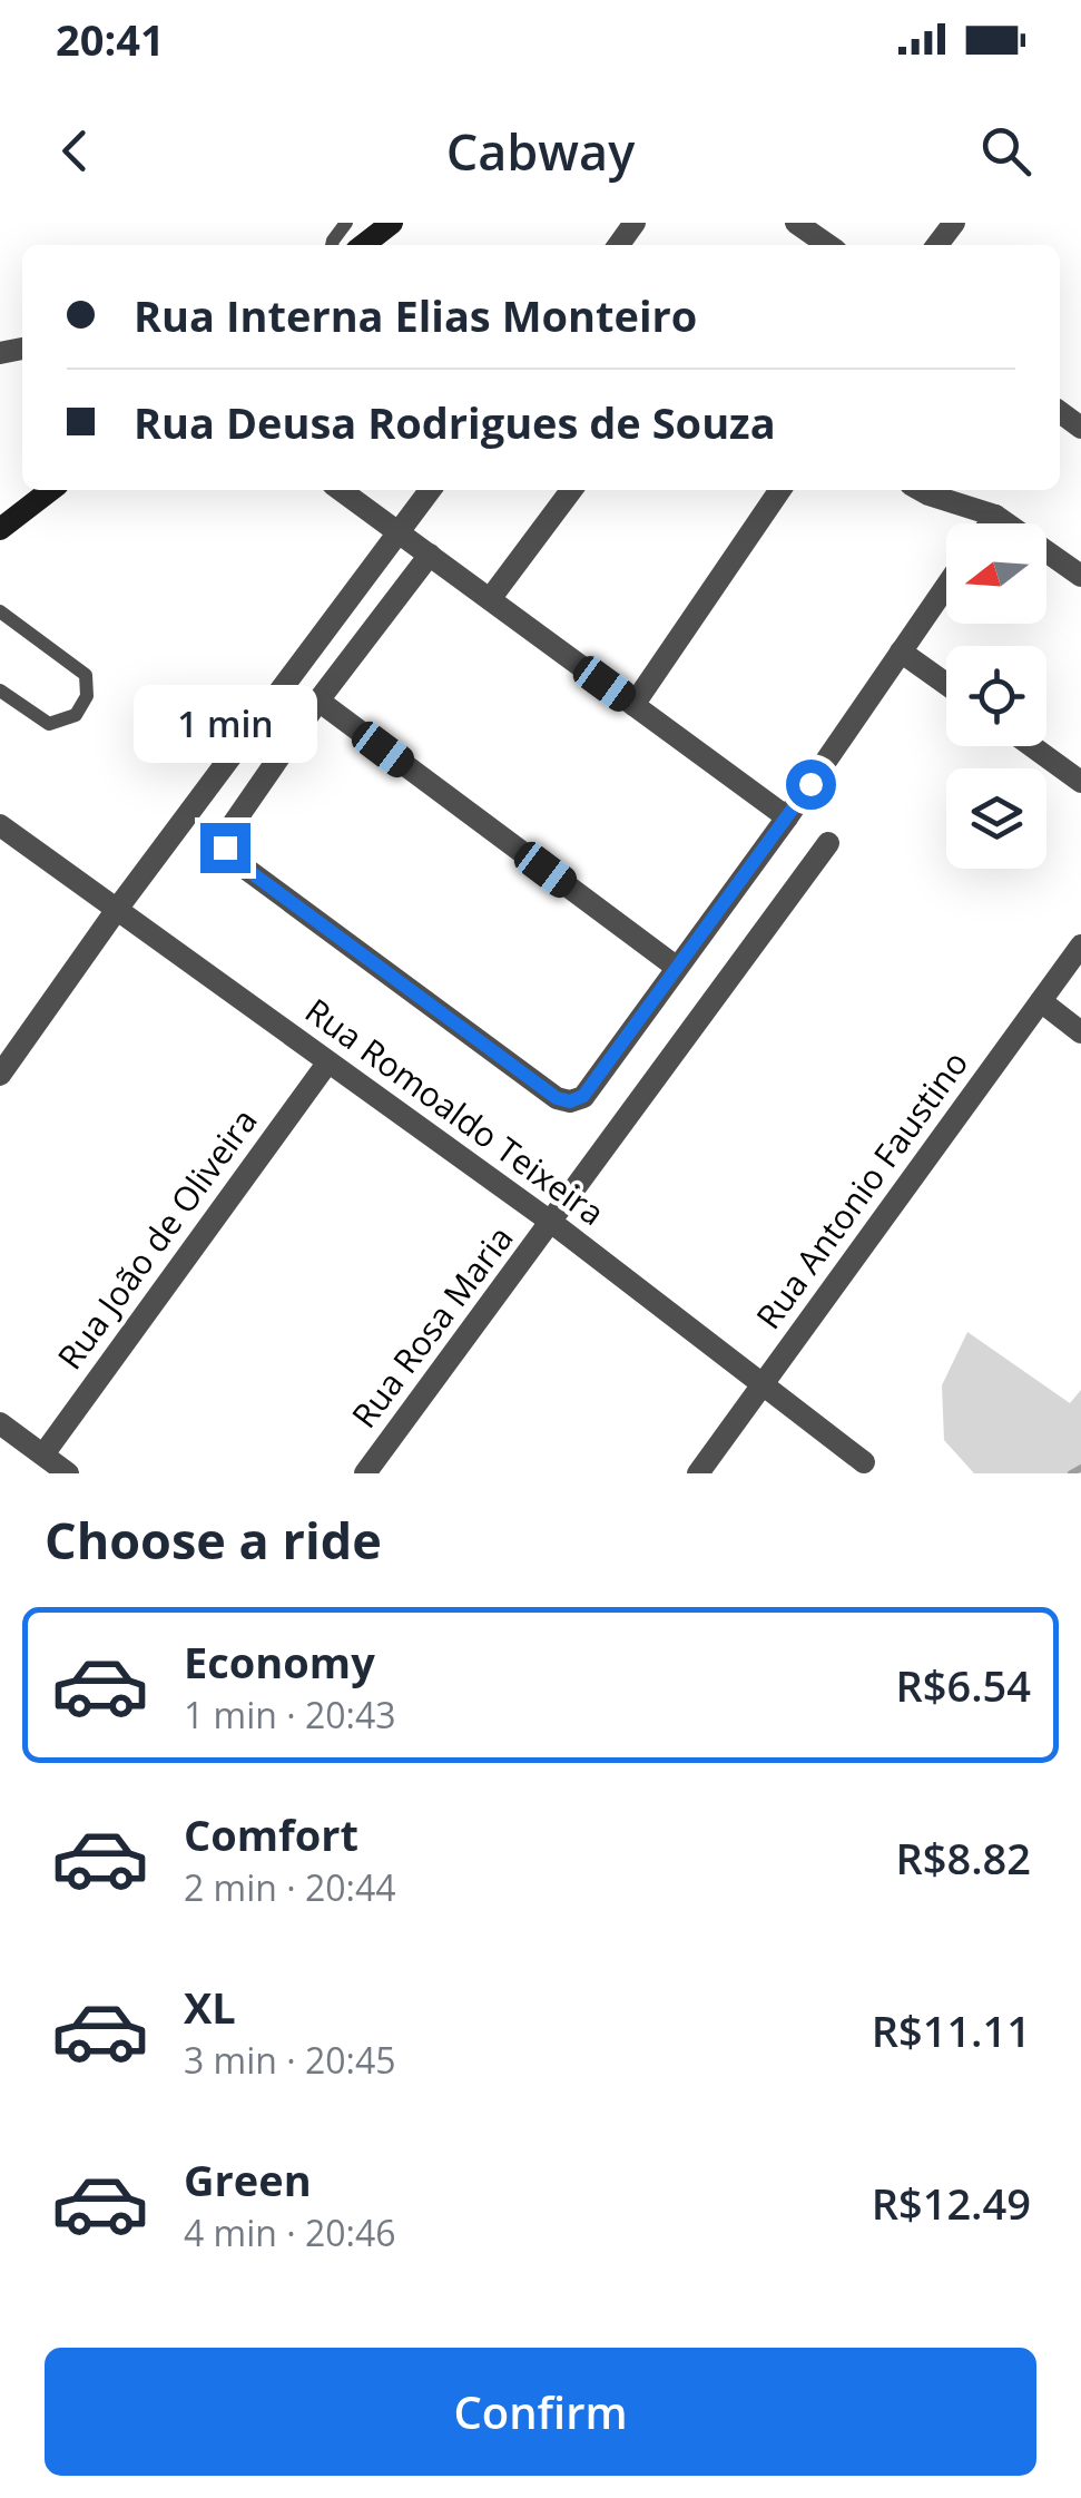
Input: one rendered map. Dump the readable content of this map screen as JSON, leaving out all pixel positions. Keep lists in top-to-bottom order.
{
  "streets": {
    "street": [
      "Rua Romoaldo Teixeira",
      "Rua Antonio Faustino",
      "Rua João de Oliveira",
      "Rua Rosa Maria"
    ]
  },
  "crossings": [
    ["Rua Romoaldo Teixeira", "Rua Antonio Faustino"],
    ["Rua Romoaldo Teixeira", "Rua João de Oliveira"],
    ["Rua Romoaldo Teixeira", "Rua Rosa Maria"]
  ],
  "north": "left",
  "page": {
    "status": "20:41",
    "header": "Cabway",
    "banner": ["Rua Interna Elias Monteiro", "Rua Deusa Rodrigues de Souza"],
    "bubble": "1 min",
    "heading": "Choose a ride",
    "list": [
      {
        "name": "Economy",
        "note": "1 min · 20:43",
        "value": "R$6.54"
      },
      {
        "name": "Comfort",
        "note": "2 min · 20:44",
        "value": "R$8.82"
      },
      {
        "name": "XL",
        "note": "3 min · 20:45",
        "value": "R$11.11"
      },
      {
        "name": "Green",
        "note": "4 min · 20:46",
        "value": "R$12.49"
      }
    ],
    "buttons": "Confirm"
  }
}
